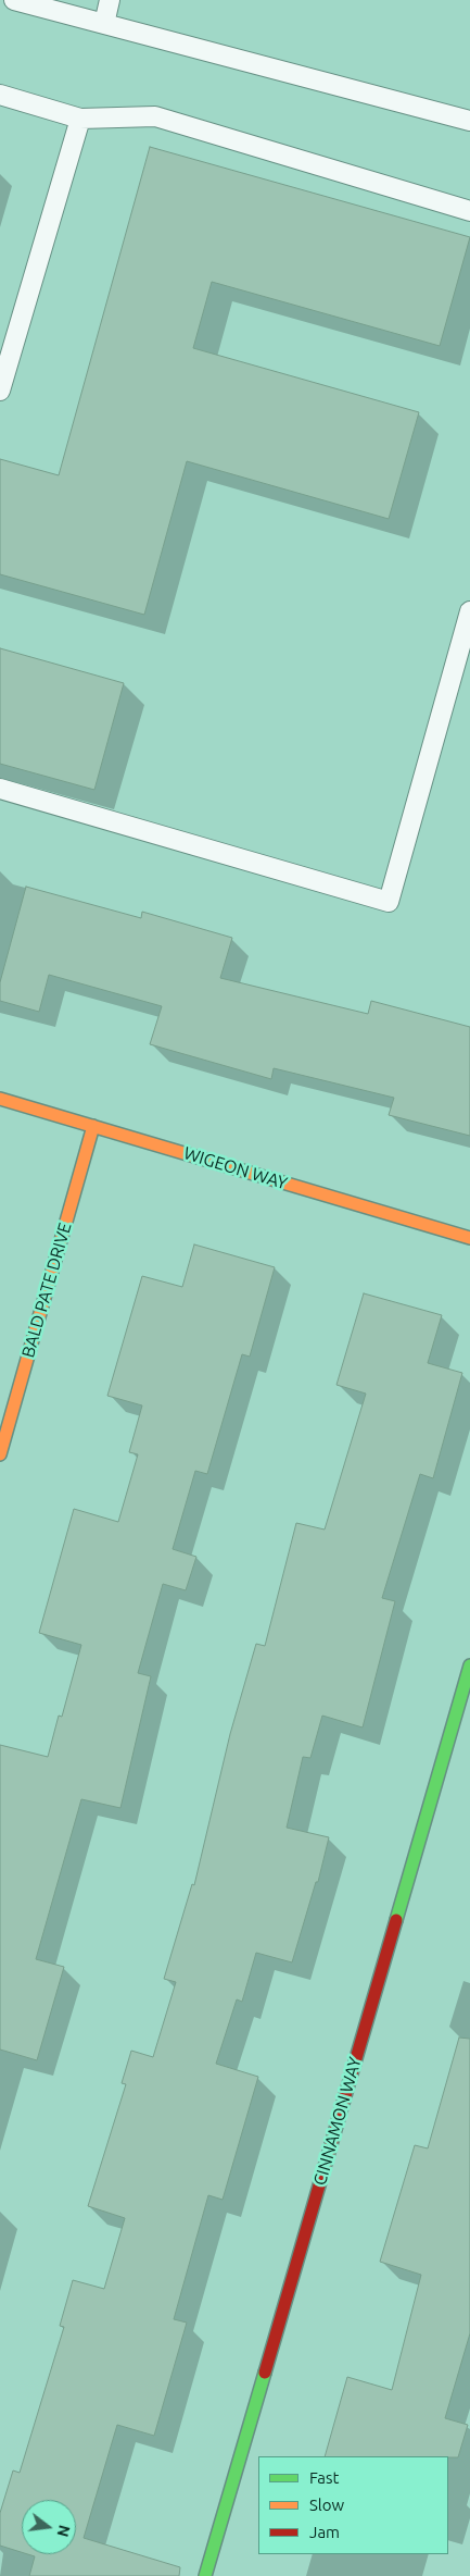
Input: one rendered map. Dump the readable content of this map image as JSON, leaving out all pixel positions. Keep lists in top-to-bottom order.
{
  "streets": {
    "street": ["WIGEON WAY", "BALD PATE DRIVE", "CINNAMON WAY"]
  },
  "crossings": [
    ["WIGEON WAY", "BALD PATE DRIVE"]
  ],
  "legend": ["Fast", "Slow", "Jam"],
  "north": "right"
}
